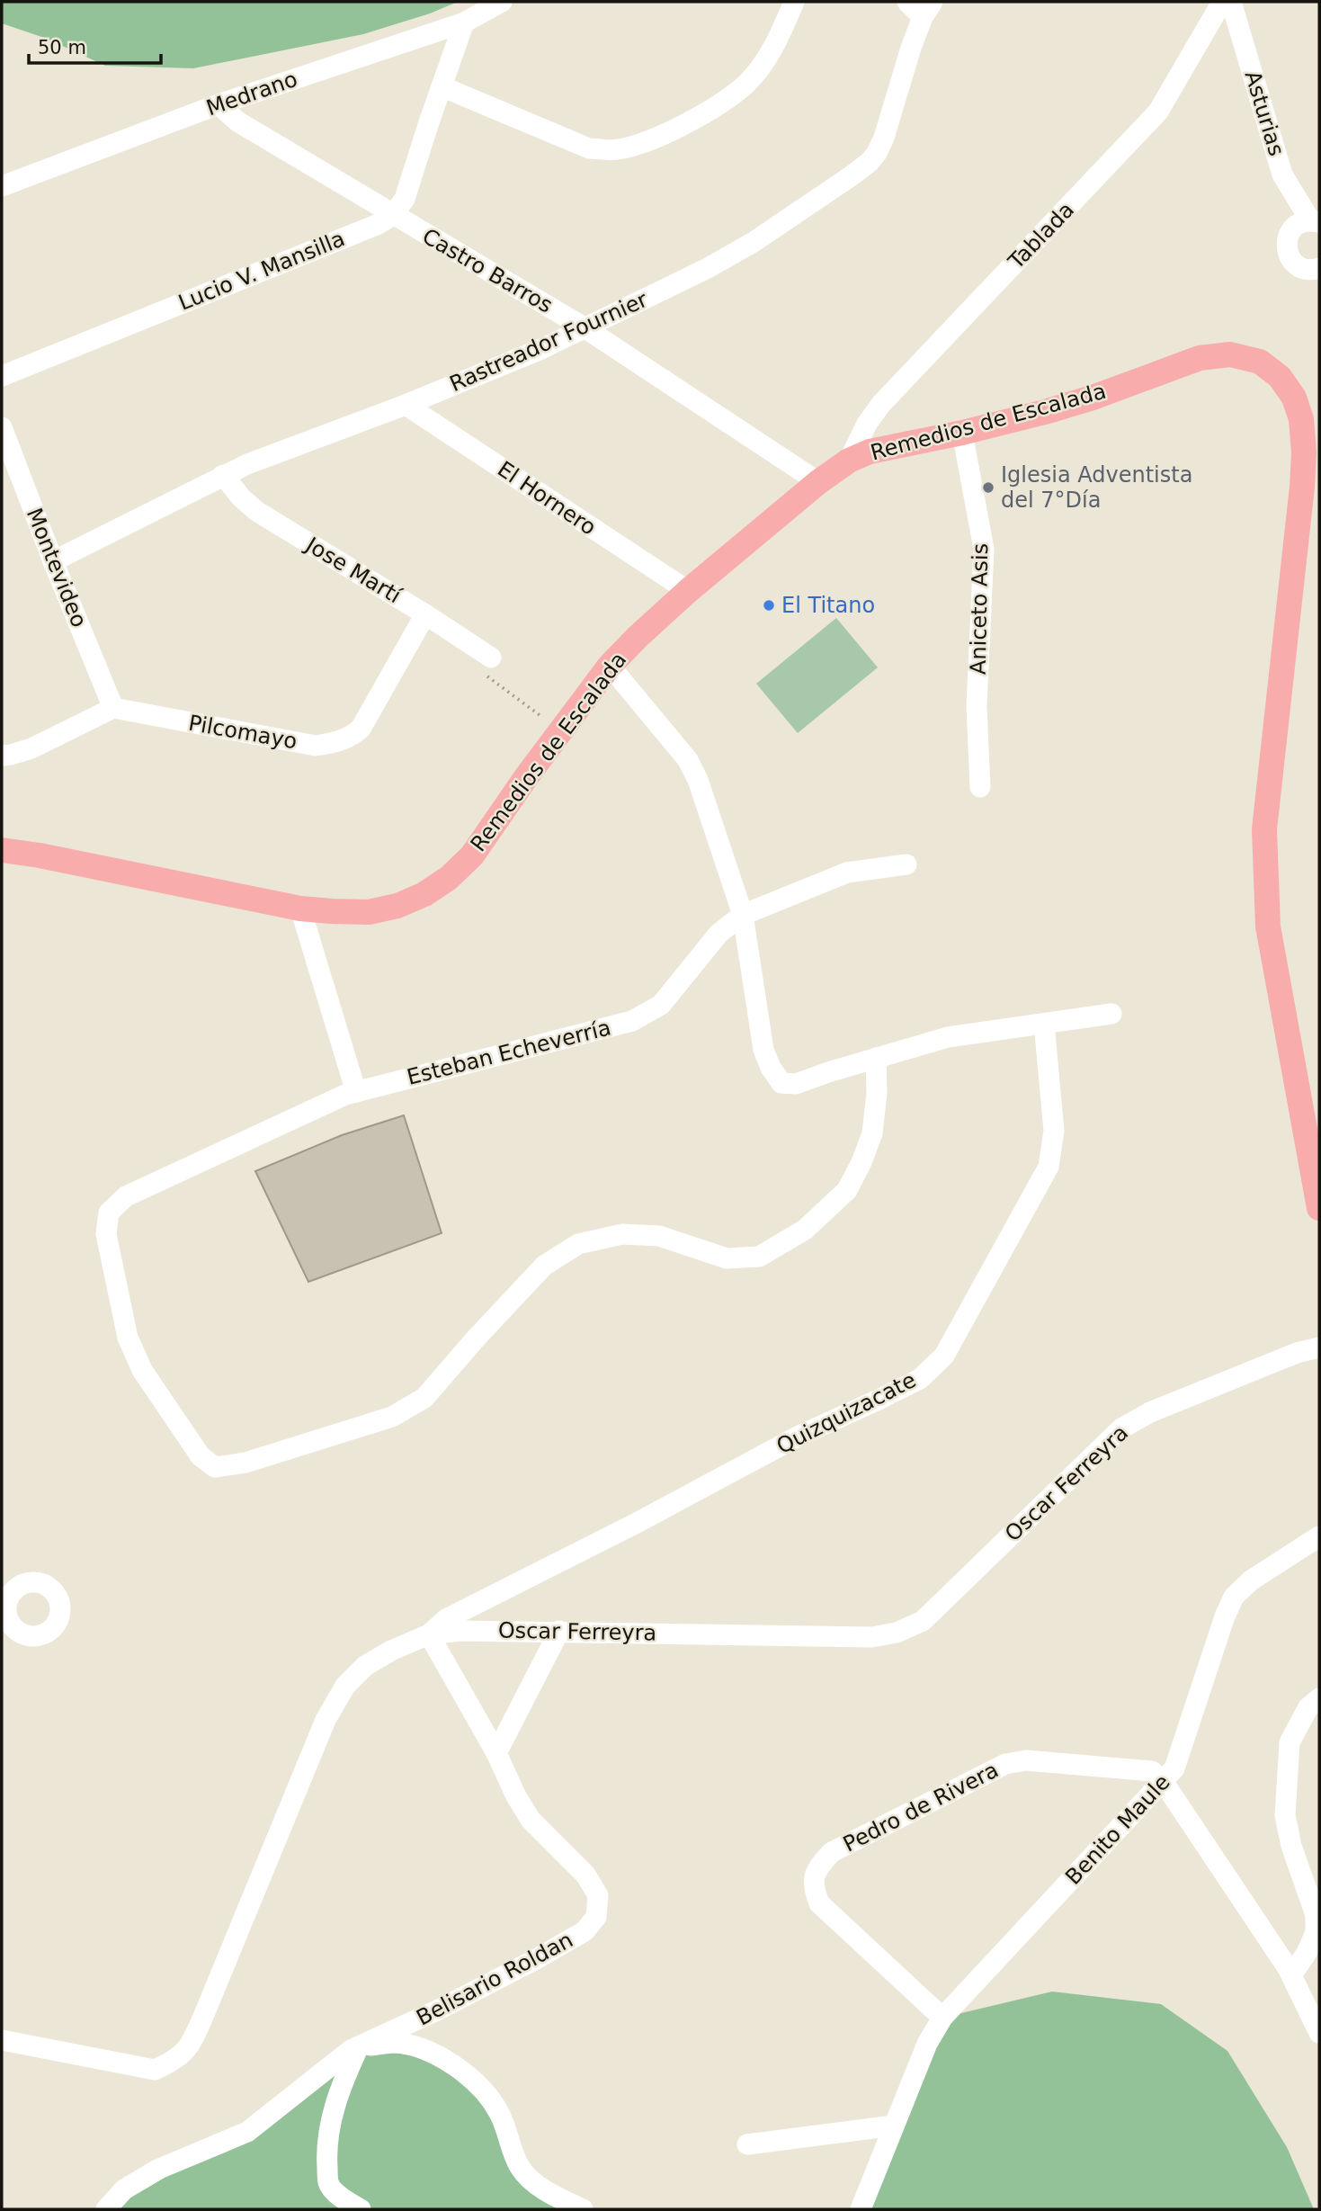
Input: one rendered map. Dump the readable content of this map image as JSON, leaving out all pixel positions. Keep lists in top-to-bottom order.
{
  "streets": {
    "main road": ["Remedios de Escalada"],
    "street": [
      "Medrano",
      "Asturias",
      "Tablada",
      "Lucio V. Mansilla",
      "Castro Barros",
      "Rastreador Fournier",
      "El Hornero",
      "Montevideo",
      "Jose Martí",
      "Aniceto Asis",
      "Pilcomayo",
      "Esteban Echeverría",
      "Quizquizacate",
      "Oscar Ferreyra",
      "Pedro de Rivera",
      "Benito Maule",
      "Belisario Roldan"
    ]
  },
  "crossings": [
    ["Medrano", "Castro Barros"],
    ["Asturias", "Tablada"],
    ["Tablada", "Remedios de Escalada"],
    ["Lucio V. Mansilla", "Castro Barros"],
    ["Castro Barros", "Rastreador Fournier"],
    ["Castro Barros", "Remedios de Escalada"],
    ["Rastreador Fournier", "El Hornero"],
    ["Rastreador Fournier", "Montevideo"],
    ["Rastreador Fournier", "Jose Martí"],
    ["Remedios de Escalada", "El Hornero"],
    ["Remedios de Escalada", "Aniceto Asis"],
    ["Montevideo", "Pilcomayo"],
    ["Jose Martí", "Pilcomayo"],
    ["Quizquizacate", "Oscar Ferreyra"],
    ["Quizquizacate", "Belisario Roldan"],
    ["Oscar Ferreyra", "Belisario Roldan"],
    ["Pedro de Rivera", "Benito Maule"]
  ],
  "places": ["Iglesia Adventista del 7°Día", "El Titano"],
  "scale_bar": "50 m"
}
